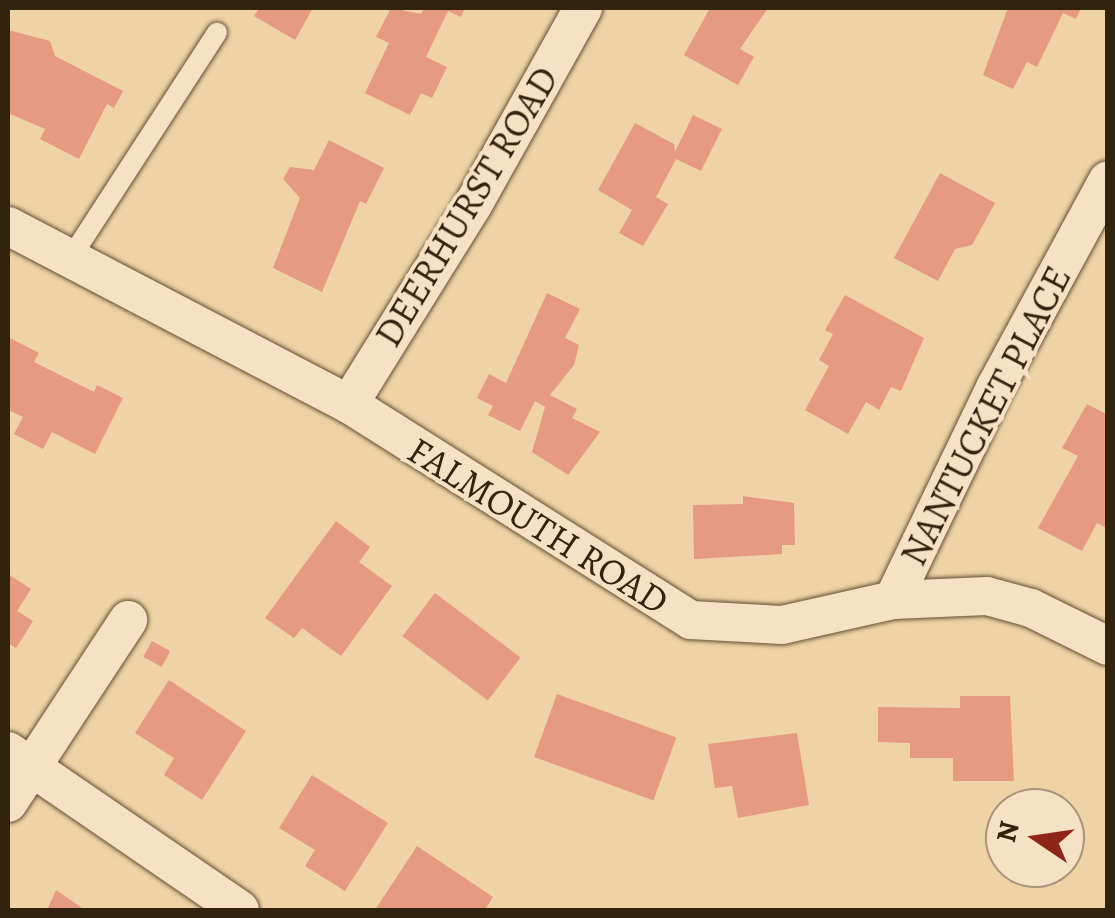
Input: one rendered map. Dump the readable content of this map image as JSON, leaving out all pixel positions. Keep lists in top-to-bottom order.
{
  "streets": {
    "street": ["DEERHURST ROAD", "NANTUCKET PLACE", "FALMOUTH ROAD"]
  },
  "crossings": [
    ["DEERHURST ROAD", "FALMOUTH ROAD"],
    ["NANTUCKET PLACE", "FALMOUTH ROAD"]
  ],
  "north": "left"
}
